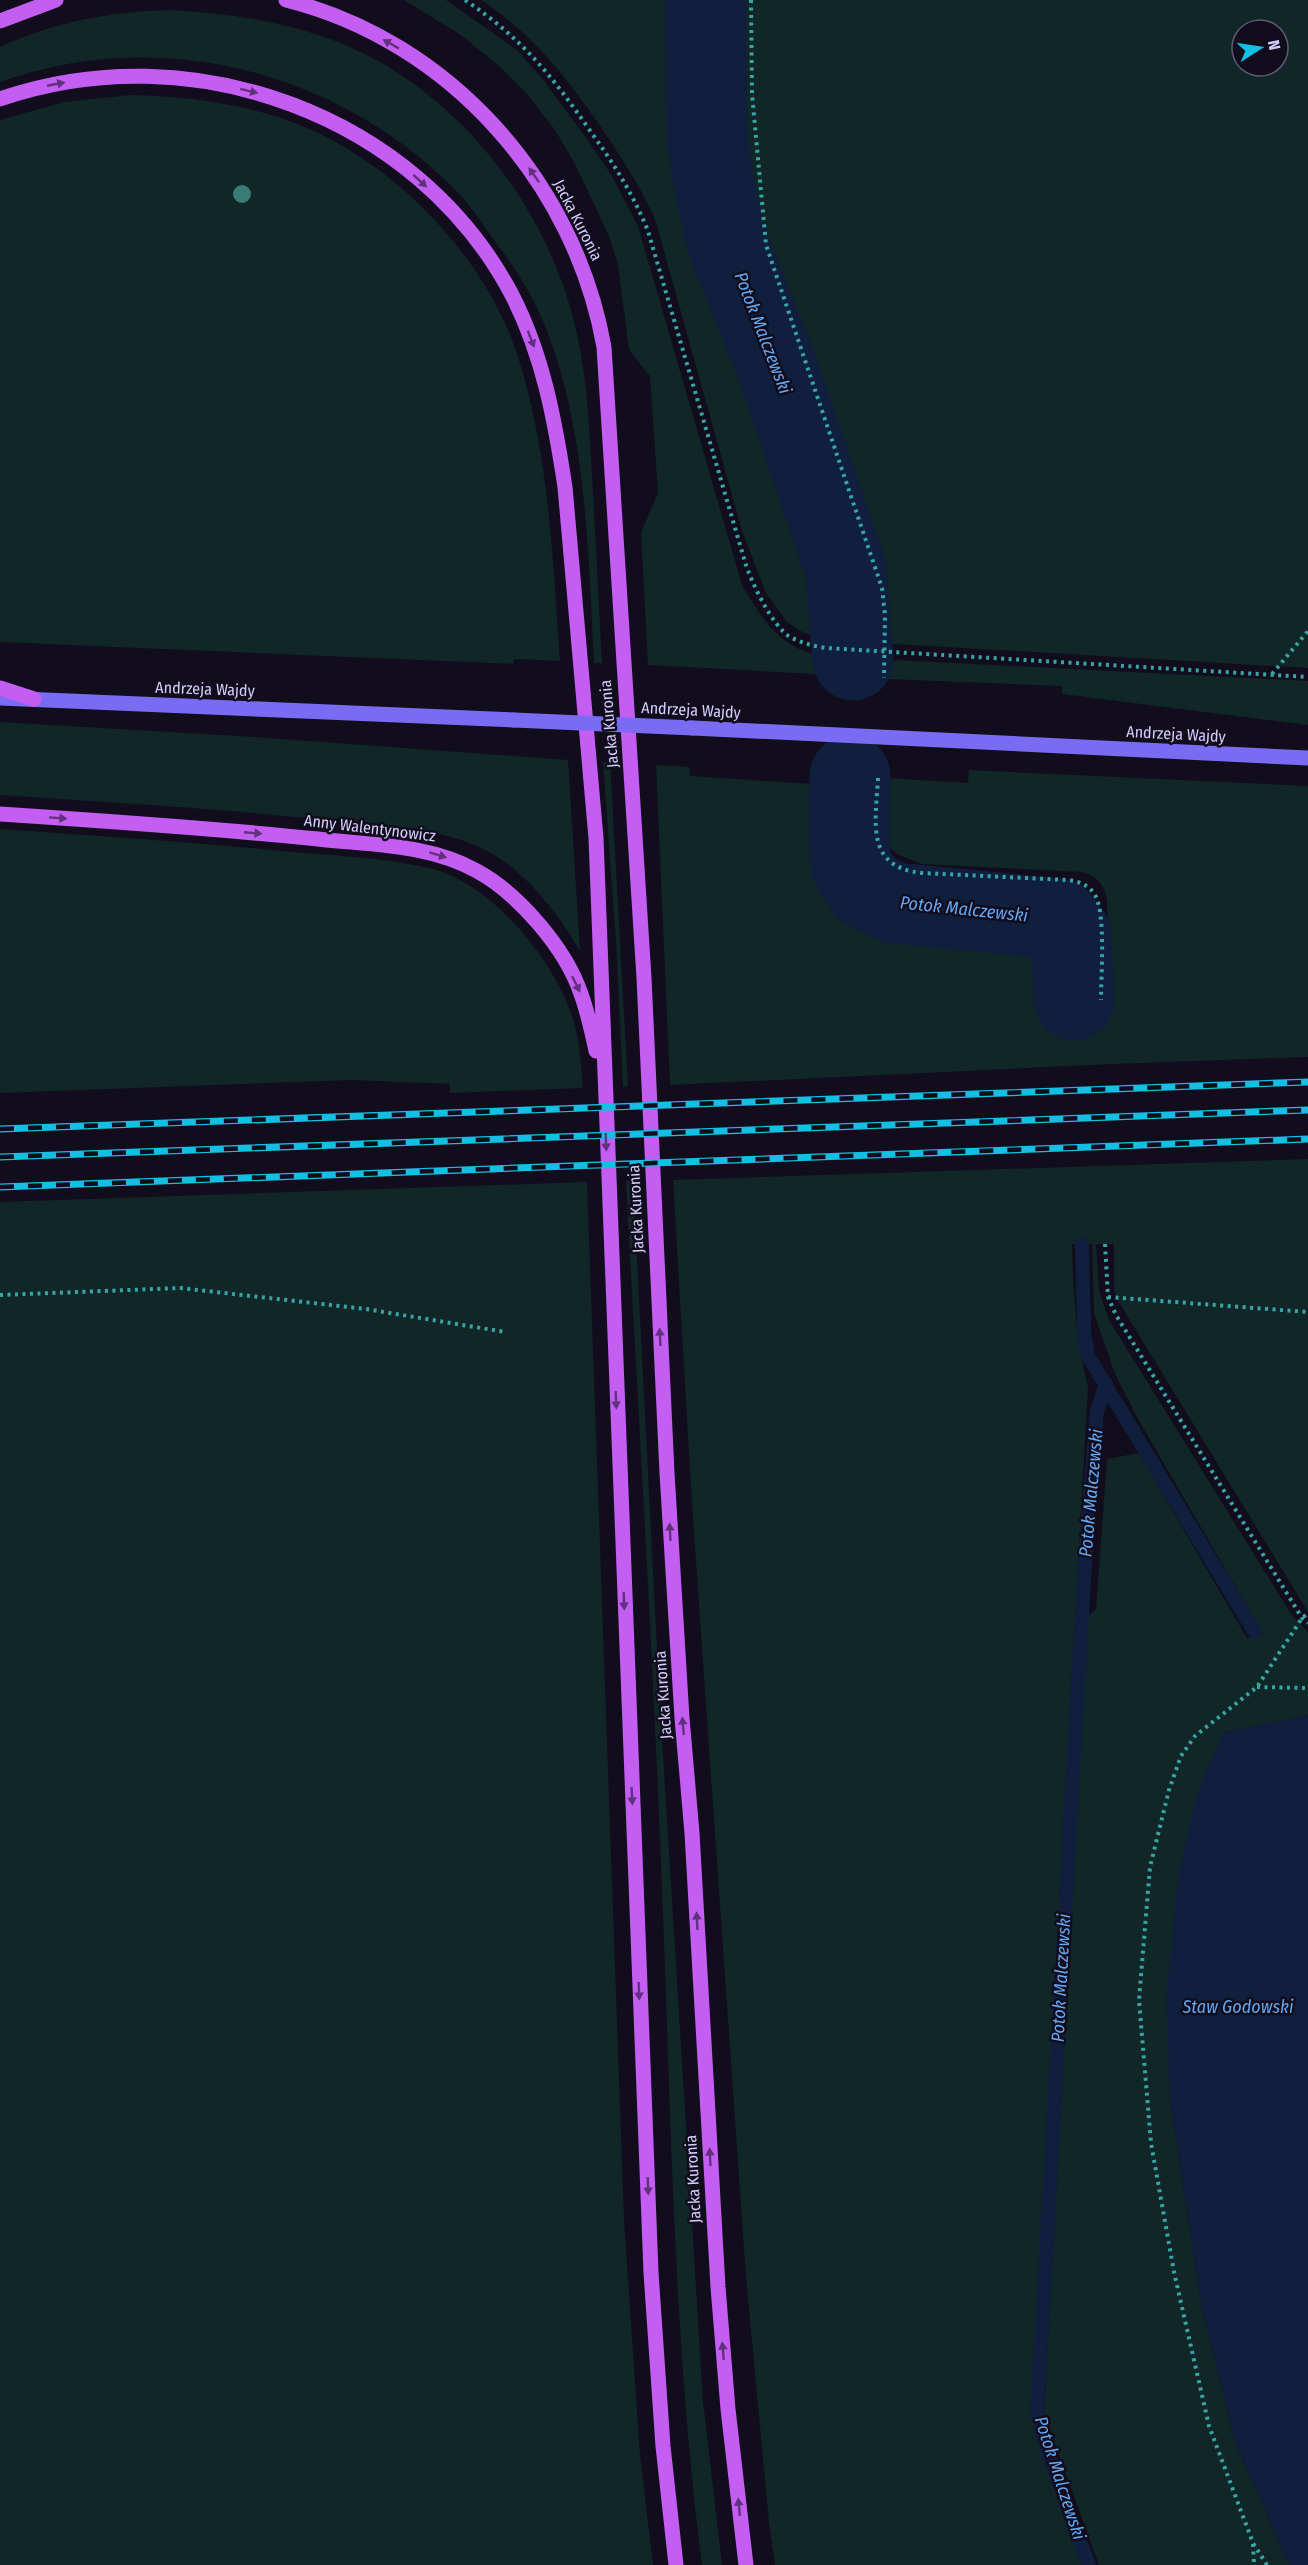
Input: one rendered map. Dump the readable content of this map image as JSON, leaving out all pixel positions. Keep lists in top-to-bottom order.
{
  "streets": {
    "main road": ["Jacka Kuronia", "Andrzeja Wajdy", "Anny Walentynowicz"]
  },
  "crossings": [
    ["Jacka Kuronia", "Anny Walentynowicz"]
  ],
  "one_way": ["Anny Walentynowicz"],
  "water": ["Potok Malczewski", "Staw Godowski"],
  "north": "right"
}
